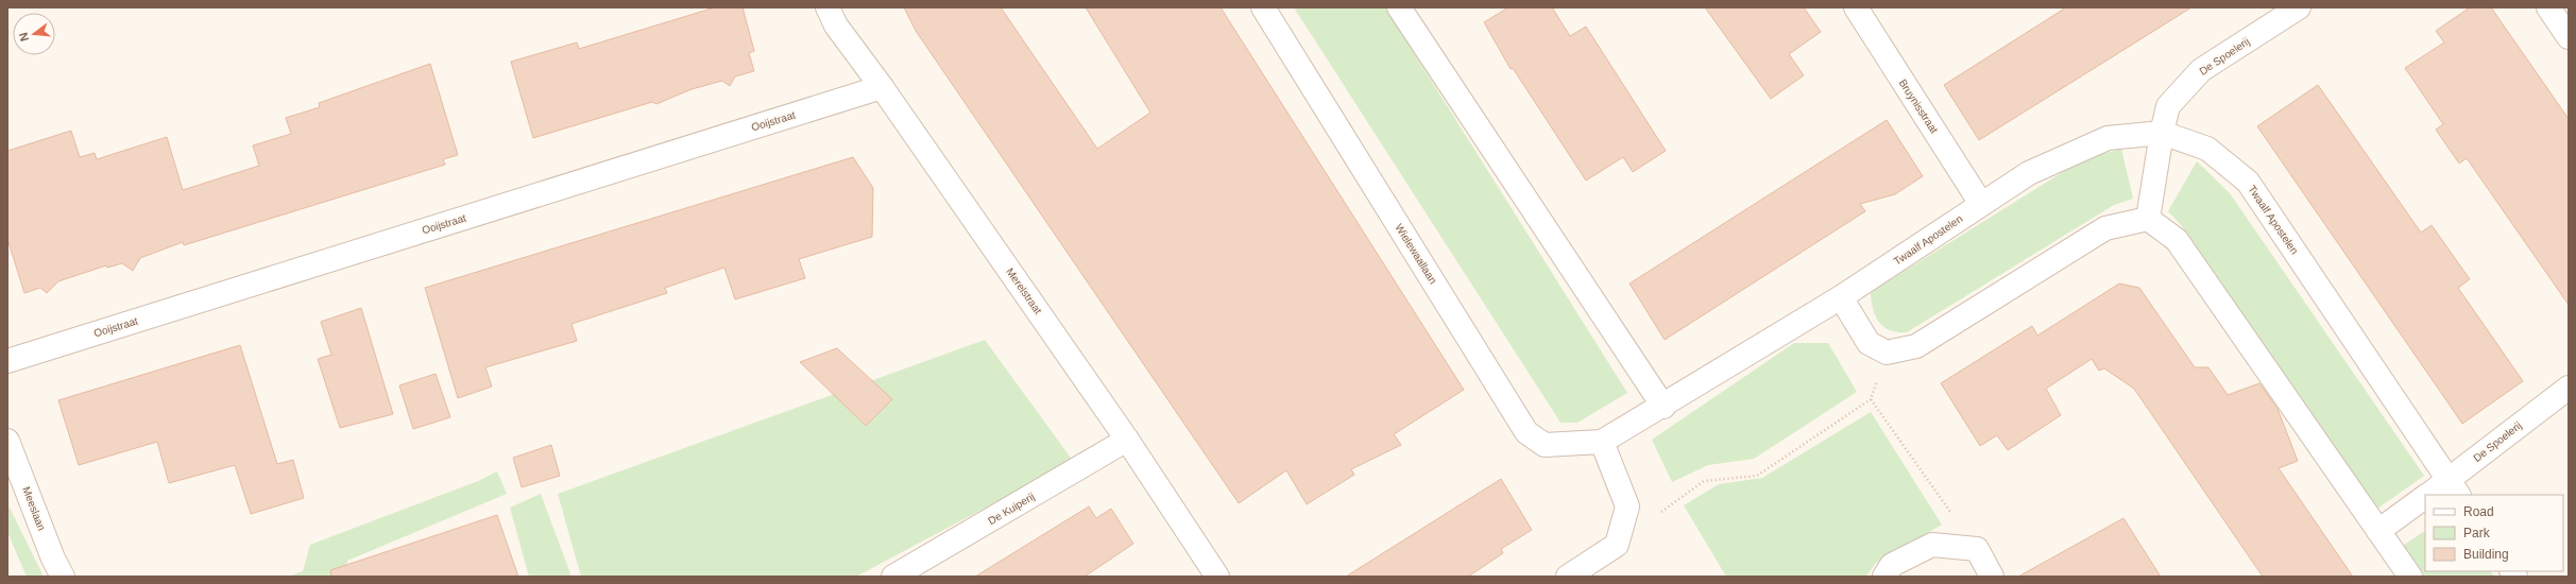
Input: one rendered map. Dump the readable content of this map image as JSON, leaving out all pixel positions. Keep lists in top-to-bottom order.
{
  "streets": {
    "street": [
      "De Spoelerij",
      "Bruynisstraat",
      "Ooijstraat",
      "Twaalf Apostelen",
      "Wielewaallaan",
      "Merelstraat",
      "Meeslaan",
      "De Kuiperij"
    ]
  },
  "crossings": [
    ["De Spoelerij", "Twaalf Apostelen"],
    ["Bruynisstraat", "Twaalf Apostelen"],
    ["Ooijstraat", "Merelstraat"],
    ["Twaalf Apostelen", "Wielewaallaan"],
    ["Merelstraat", "De Kuiperij"]
  ],
  "legend": ["Road", "Park", "Building"],
  "north": "left"
}
